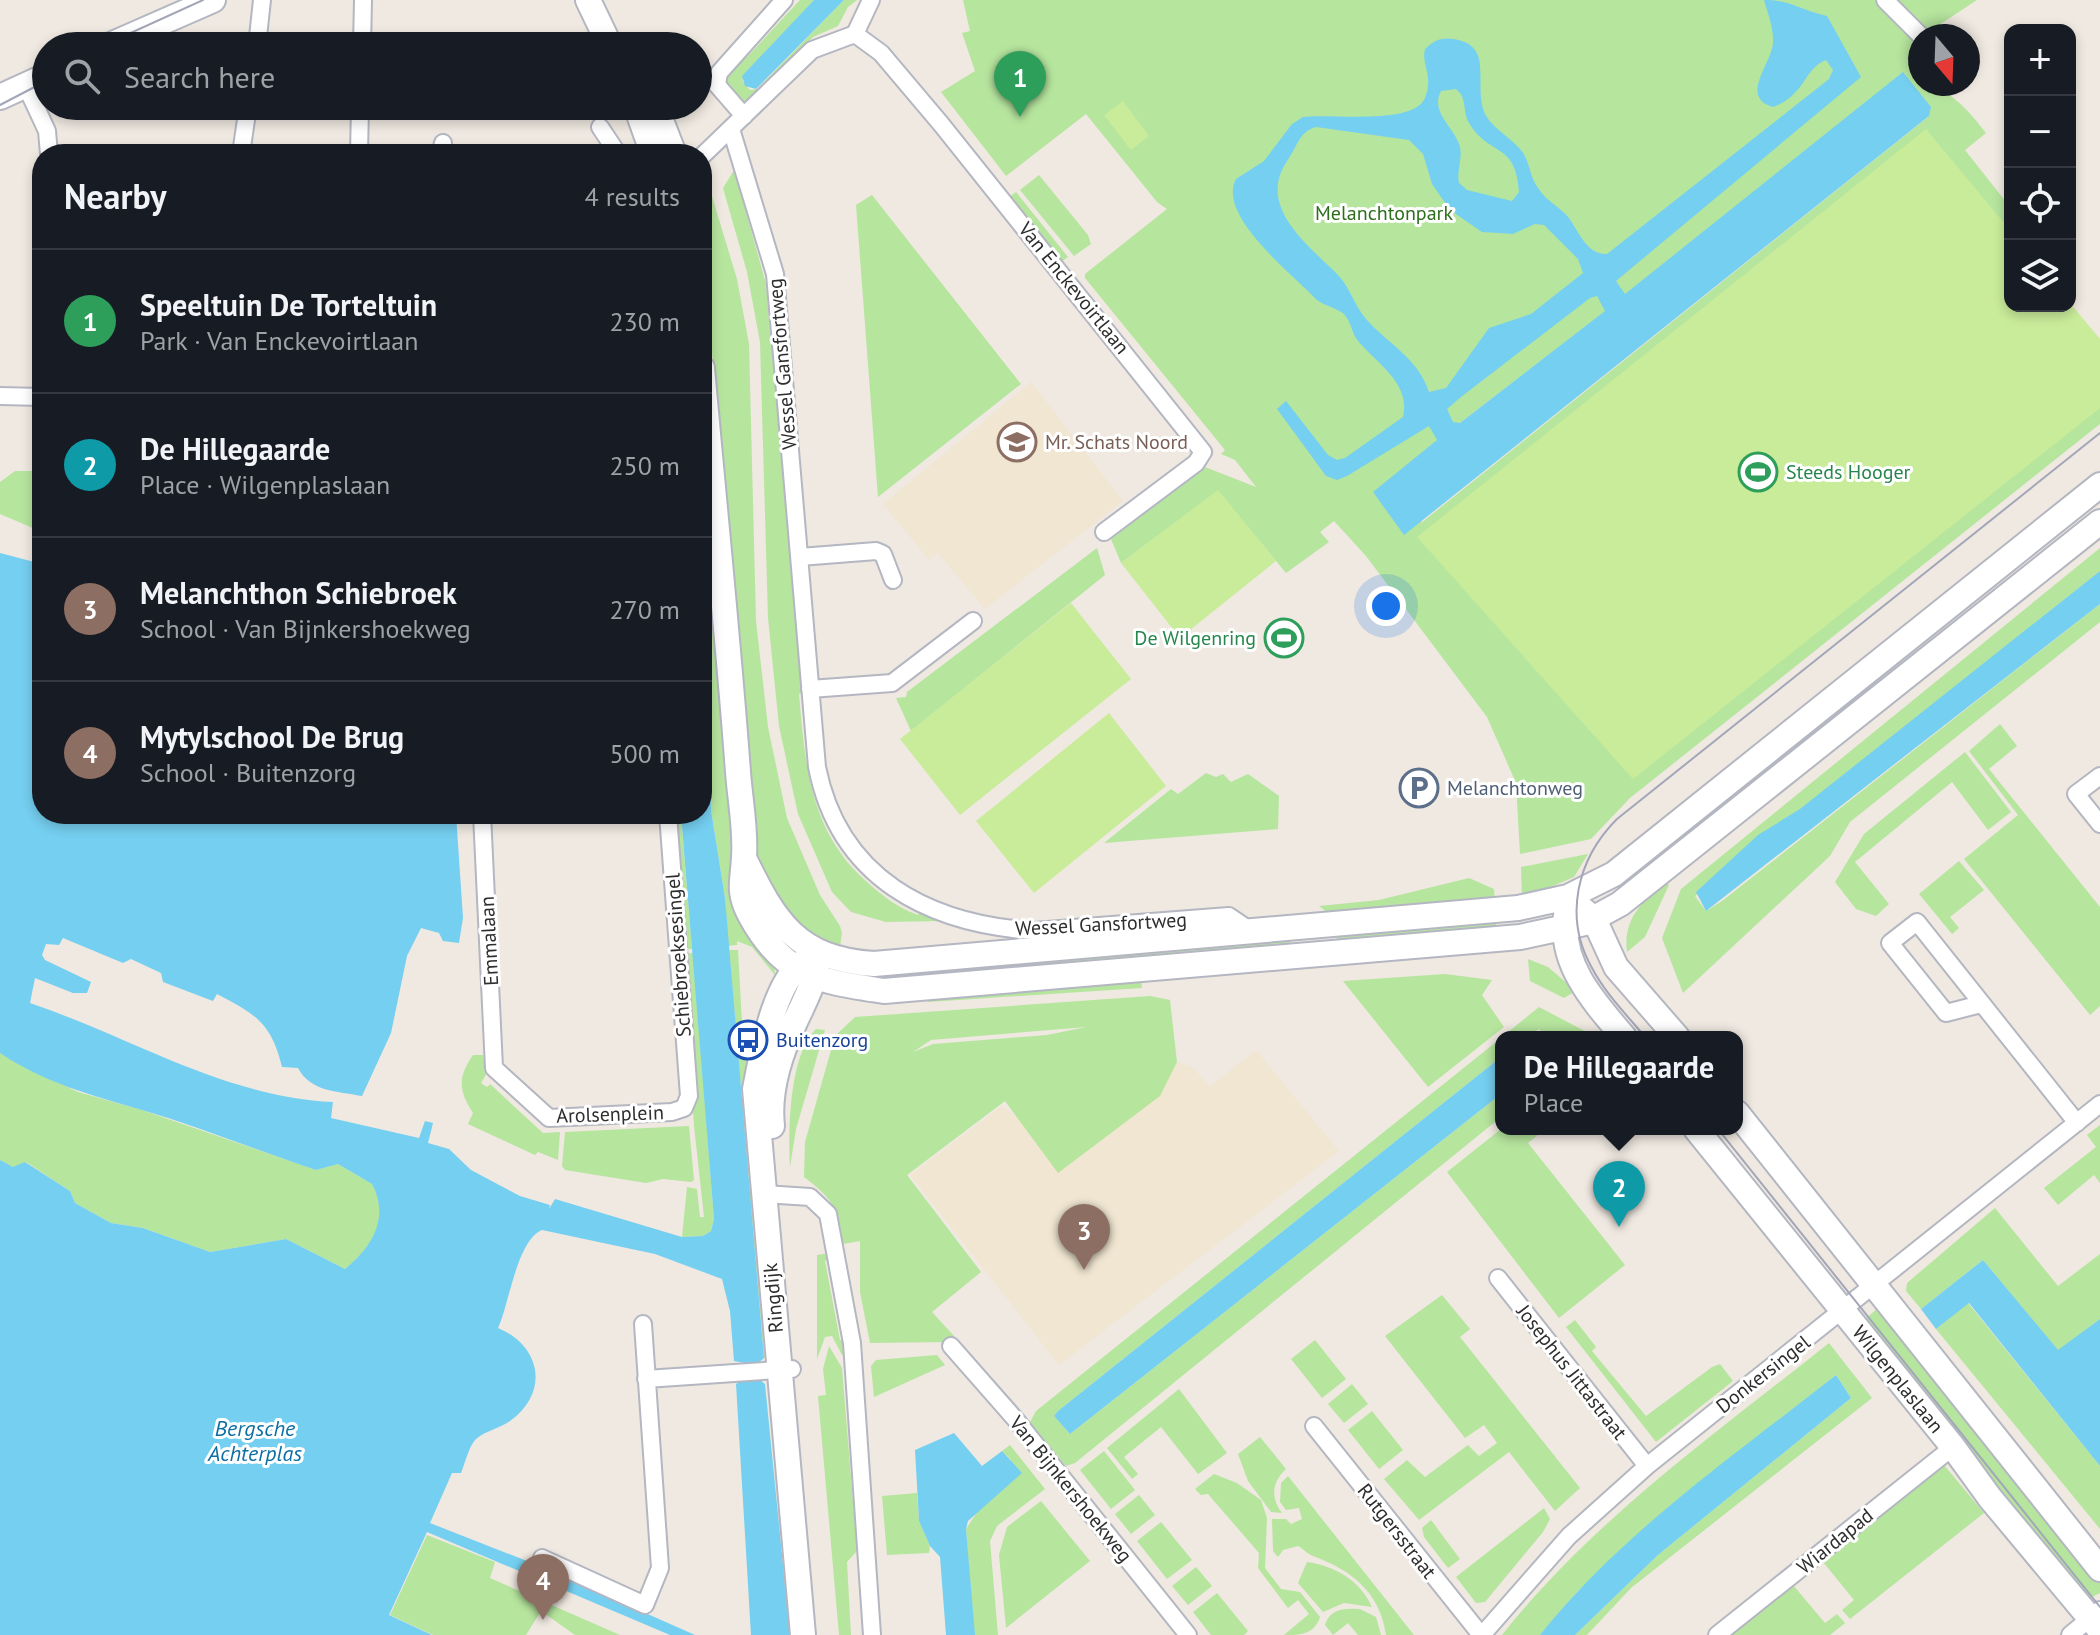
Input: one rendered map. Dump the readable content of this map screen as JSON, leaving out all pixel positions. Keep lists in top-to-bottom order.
{
  "streets": {
    "street": [
      "Van Enckevoirtlaan",
      "Wessel Gansfortweg",
      "Emmalaan",
      "Schiebroeksesingel",
      "Arolsenplein",
      "Ringdijk",
      "Josephus Jittastraat",
      "Donkersingel",
      "Wilgenplaslaan",
      "Van Bijnkershoekweg",
      "Rutgersstraat",
      "Wiardapad"
    ]
  },
  "crossings": [
    ["Emmalaan", "Arolsenplein"],
    ["Schiebroeksesingel", "Arolsenplein"],
    ["Josephus Jittastraat", "Donkersingel"],
    ["Donkersingel", "Wilgenplaslaan"],
    ["Donkersingel", "Rutgersstraat"],
    ["Wilgenplaslaan", "Wiardapad"]
  ],
  "water": ["Bergsche Achterplas"],
  "parks": ["Melanchtonpark"],
  "places": {
    "school or university": ["Mr. Schats Noord"],
    "sports": ["Steeds Hooger", "De Wilgenring"],
    "parking": ["Melanchtonweg"],
    "bus stop": ["Buitenzorg"]
  },
  "north": "bottom",
  "page": {
    "map_buttons": ["+", "−"],
    "search": "Search here",
    "pins": [
      "1",
      "2",
      "3",
      "4"
    ],
    "heading": ["Nearby", "4 results"],
    "list": [
      {
        "mark": "1",
        "name": "Speeltuin De Torteltuin",
        "note": "Park · Van Enckevoirtlaan",
        "value": "230 m"
      },
      {
        "mark": "2",
        "name": "De Hillegaarde",
        "note": "Place · Wilgenplaslaan",
        "value": "250 m"
      },
      {
        "mark": "3",
        "name": "Melanchthon Schiebroek",
        "note": "School · Van Bijnkershoekweg",
        "value": "270 m"
      },
      {
        "mark": "4",
        "name": "Mytylschool De Brug",
        "note": "School · Buitenzorg",
        "value": "500 m"
      }
    ],
    "popup": ["De Hillegaarde", "Place"]
  }
}
